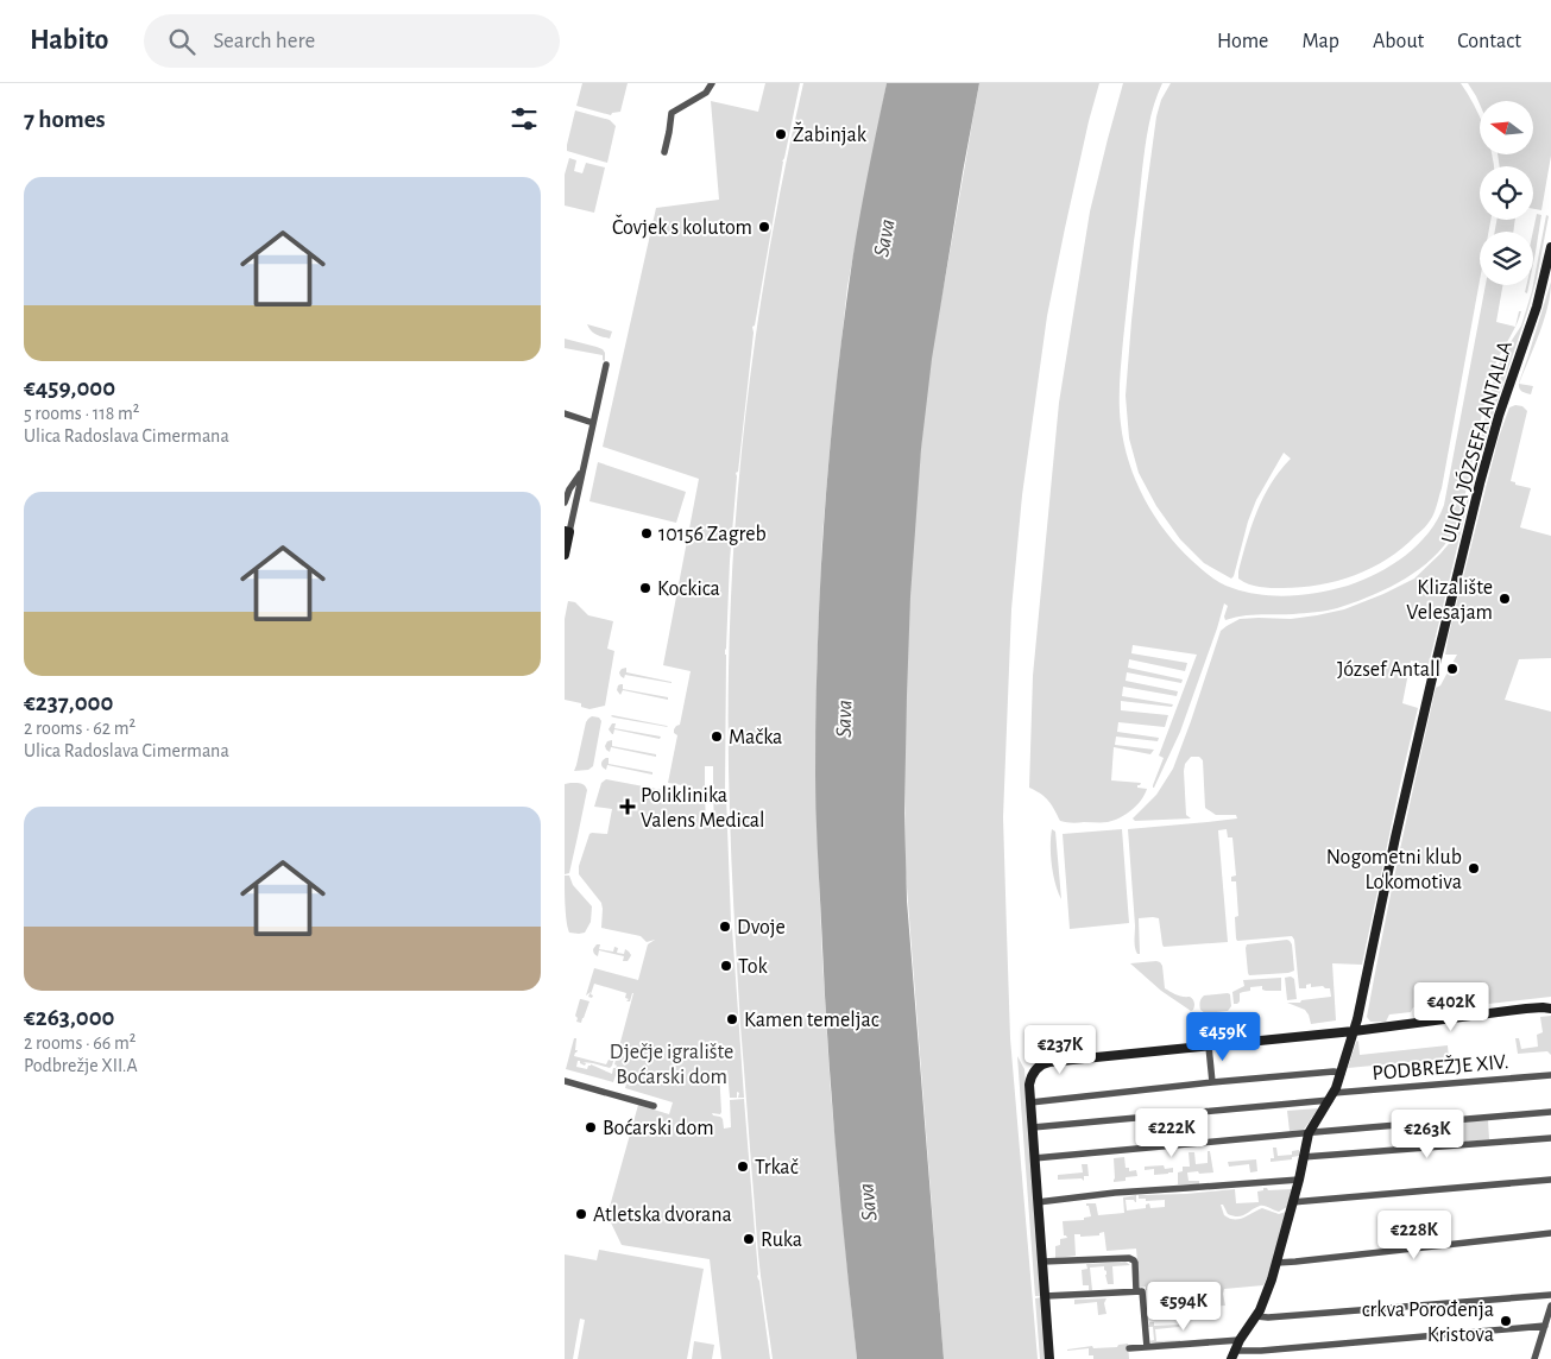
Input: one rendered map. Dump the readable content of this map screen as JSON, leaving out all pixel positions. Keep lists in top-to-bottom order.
{
  "streets": {
    "street": ["ULICA JÓZSEFA ANTALLA", "PODBREŽJE XIV."]
  },
  "crossings": [
    ["ULICA JÓZSEFA ANTALLA", "PODBREŽJE XIV."]
  ],
  "water": ["Sava"],
  "parks": ["Dječje igralište Boćarski dom"],
  "places": {
    "other": [
      "Žabinjak",
      "Čovjek s kolutom",
      "10156 Zagreb",
      "Kockica",
      "Klizalište Velesajam",
      "József Antall",
      "Mačka",
      "Nogometni klub Lokomotiva",
      "Dvoje",
      "Tok",
      "Kamen temeljac",
      "Boćarski dom",
      "Trkač",
      "Atletska dvorana",
      "Ruka",
      "crkva Porođenja Kristova"
    ],
    "health": ["Poliklinika Valens Medical"]
  },
  "north": "left",
  "page": {
    "header": "Habito",
    "search": "Search here",
    "nav": [
      "Home",
      "Map",
      "About",
      "Contact"
    ],
    "heading": "7 homes",
    "list": [
      {
        "name": "€459,000",
        "note": "5 rooms · 118 m² · Ulica Radoslava Cimermana"
      },
      {
        "name": "€237,000",
        "note": "2 rooms · 62 m² · Ulica Radoslava Cimermana"
      },
      {
        "name": "€263,000",
        "note": "2 rooms · 66 m² · Podbrežje XII.A"
      }
    ],
    "price": [
      "€402K",
      "€459K",
      "€237K",
      "€222K",
      "€263K",
      "€228K",
      "€594K"
    ]
  }
}
